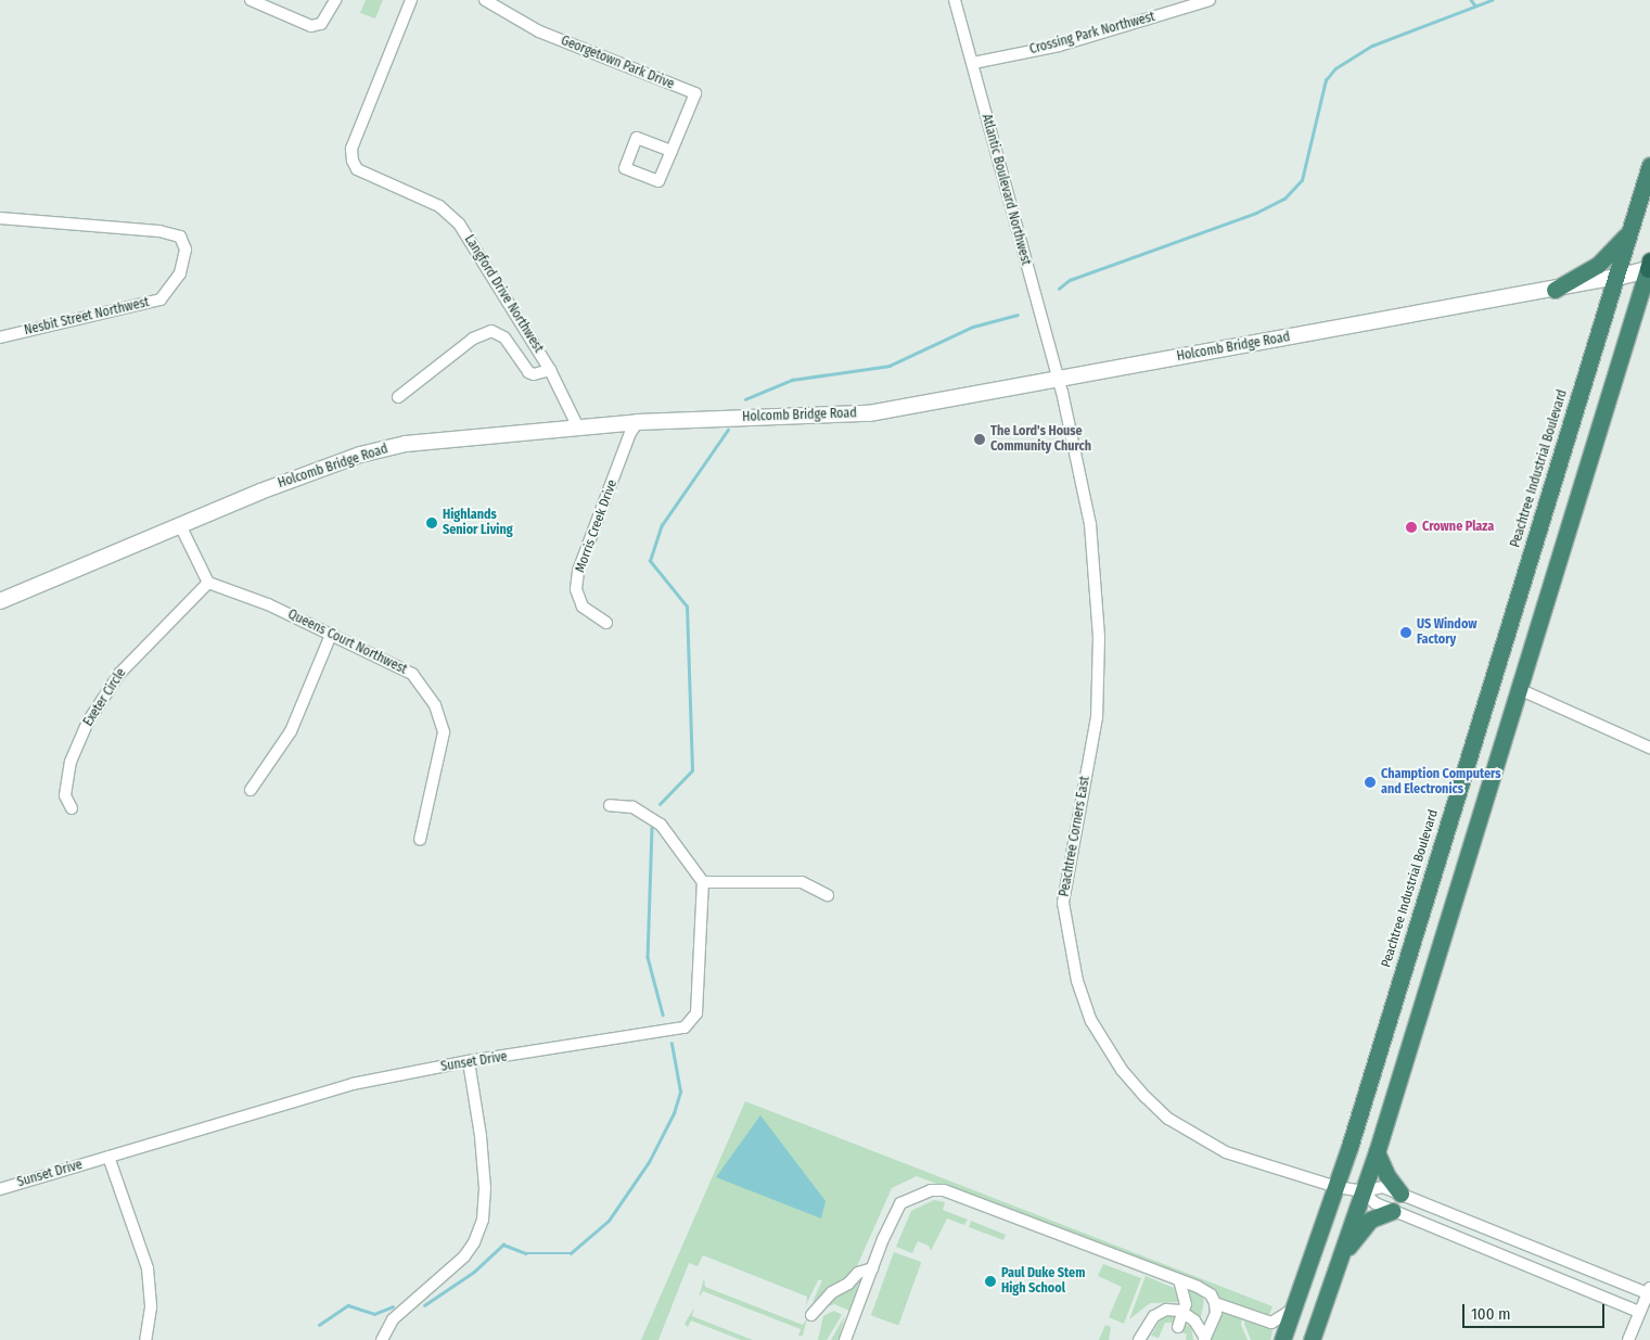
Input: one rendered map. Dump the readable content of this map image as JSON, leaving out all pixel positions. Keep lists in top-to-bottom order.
{
  "streets": {
    "highway": ["Peachtree Industrial Boulevard"],
    "main road": ["Holcomb Bridge Road"],
    "street": [
      "Crossing Park Northwest",
      "Georgetown Park Drive",
      "Atlantic Boulevard Northwest",
      "Langford Drive Northwest",
      "Nesbit Street Northwest",
      "Morris Creek Drive",
      "Queens Court Northwest",
      "Exeter Circle",
      "Peachtree Corners East",
      "Sunset Drive"
    ]
  },
  "crossings": [
    ["Crossing Park Northwest", "Atlantic Boulevard Northwest"],
    ["Atlantic Boulevard Northwest", "Holcomb Bridge Road"],
    ["Atlantic Boulevard Northwest", "Peachtree Corners East"],
    ["Langford Drive Northwest", "Holcomb Bridge Road"],
    ["Holcomb Bridge Road", "Peachtree Industrial Boulevard"],
    ["Holcomb Bridge Road", "Morris Creek Drive"],
    ["Holcomb Bridge Road", "Peachtree Corners East"],
    ["Peachtree Industrial Boulevard", "Peachtree Corners East"],
    ["Queens Court Northwest", "Exeter Circle"]
  ],
  "places": [
    "The Lord's House Community Church",
    "Highlands Senior Living",
    "Crowne Plaza",
    "US Window Factory",
    "Chamption Computers and Electronics",
    "Paul Duke Stem High School"
  ],
  "scale_bar": "100 m"
}
